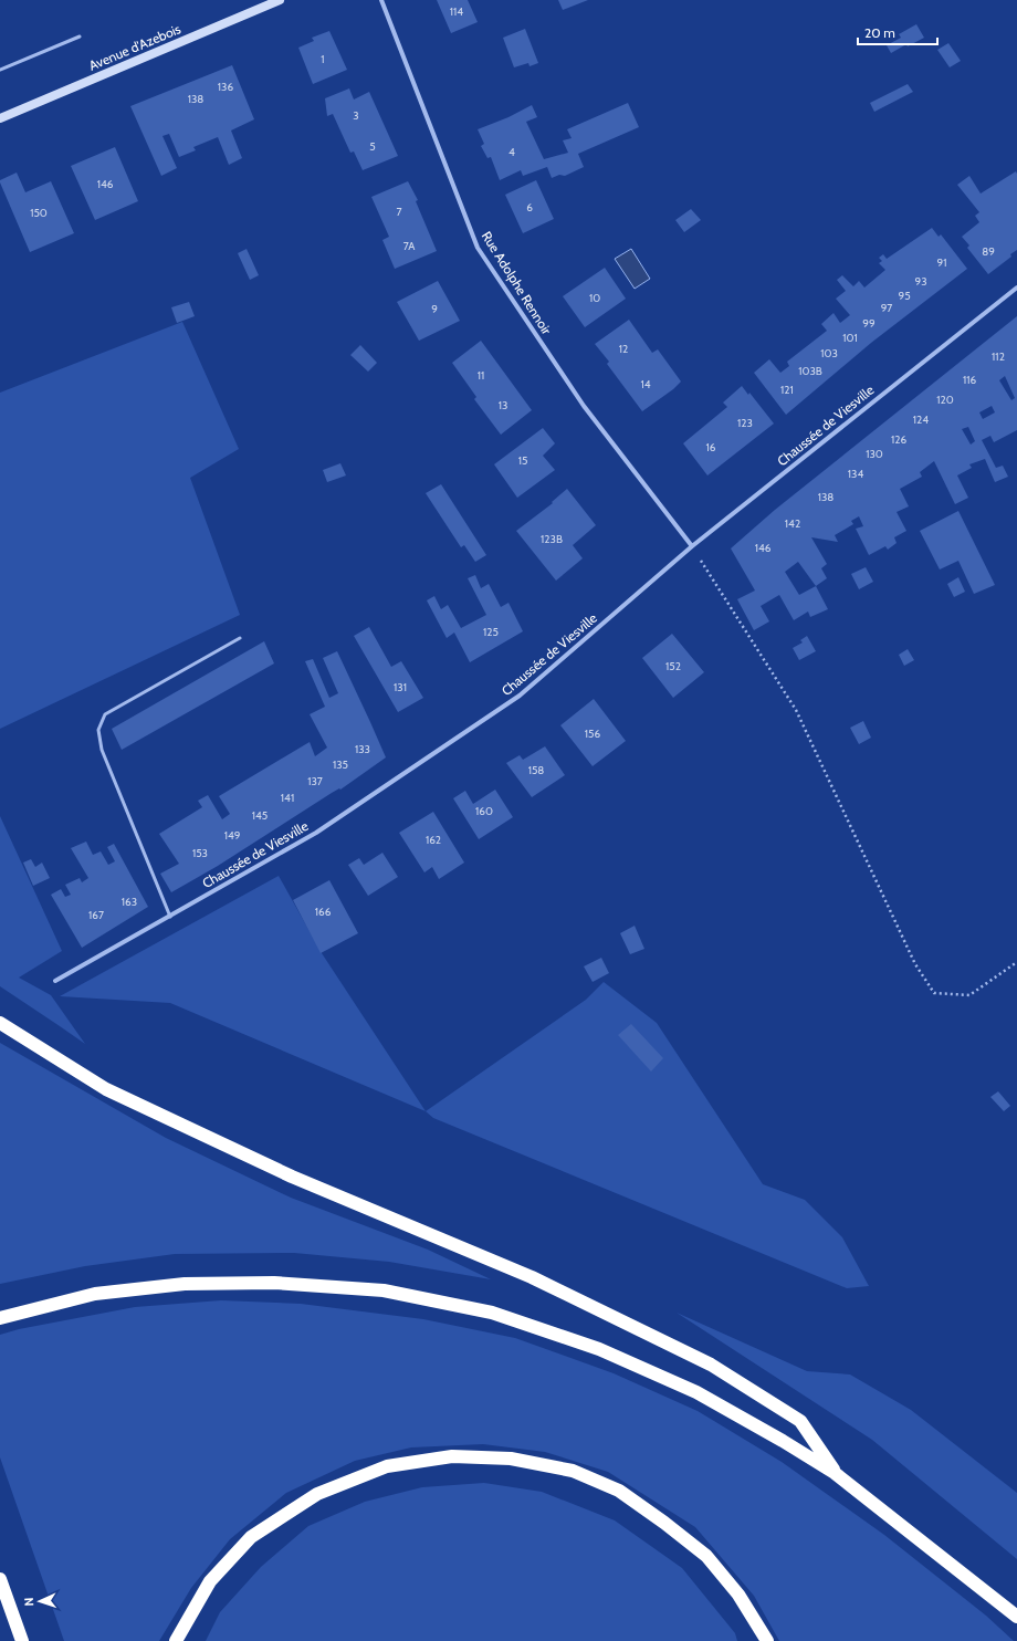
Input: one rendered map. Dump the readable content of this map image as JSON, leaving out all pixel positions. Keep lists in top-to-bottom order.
{
  "streets": {
    "street": ["Avenue d'Azebois", "Rue Adolphe Rennoir", "Chaussée de Viesville"]
  },
  "crossings": [
    ["Rue Adolphe Rennoir", "Chaussée de Viesville"]
  ],
  "house_numbers": [
    "114",
    "1",
    "136",
    "138",
    "3",
    "5",
    "4",
    "146",
    "6",
    "7",
    "150",
    "7A",
    "89",
    "91",
    "93",
    "95",
    "10",
    "97",
    "9",
    "99",
    "101",
    "12",
    "103",
    "112",
    "103B",
    "11",
    "116",
    "14",
    "121",
    "120",
    "13",
    "124",
    "123",
    "126",
    "16",
    "130",
    "15",
    "134",
    "138",
    "142",
    "123B",
    "146",
    "125",
    "152",
    "131",
    "156",
    "133",
    "135",
    "158",
    "137",
    "141",
    "160",
    "145",
    "149",
    "162",
    "153",
    "163",
    "166",
    "167"
  ],
  "scale_bar": "20 m",
  "north": "left"
}
